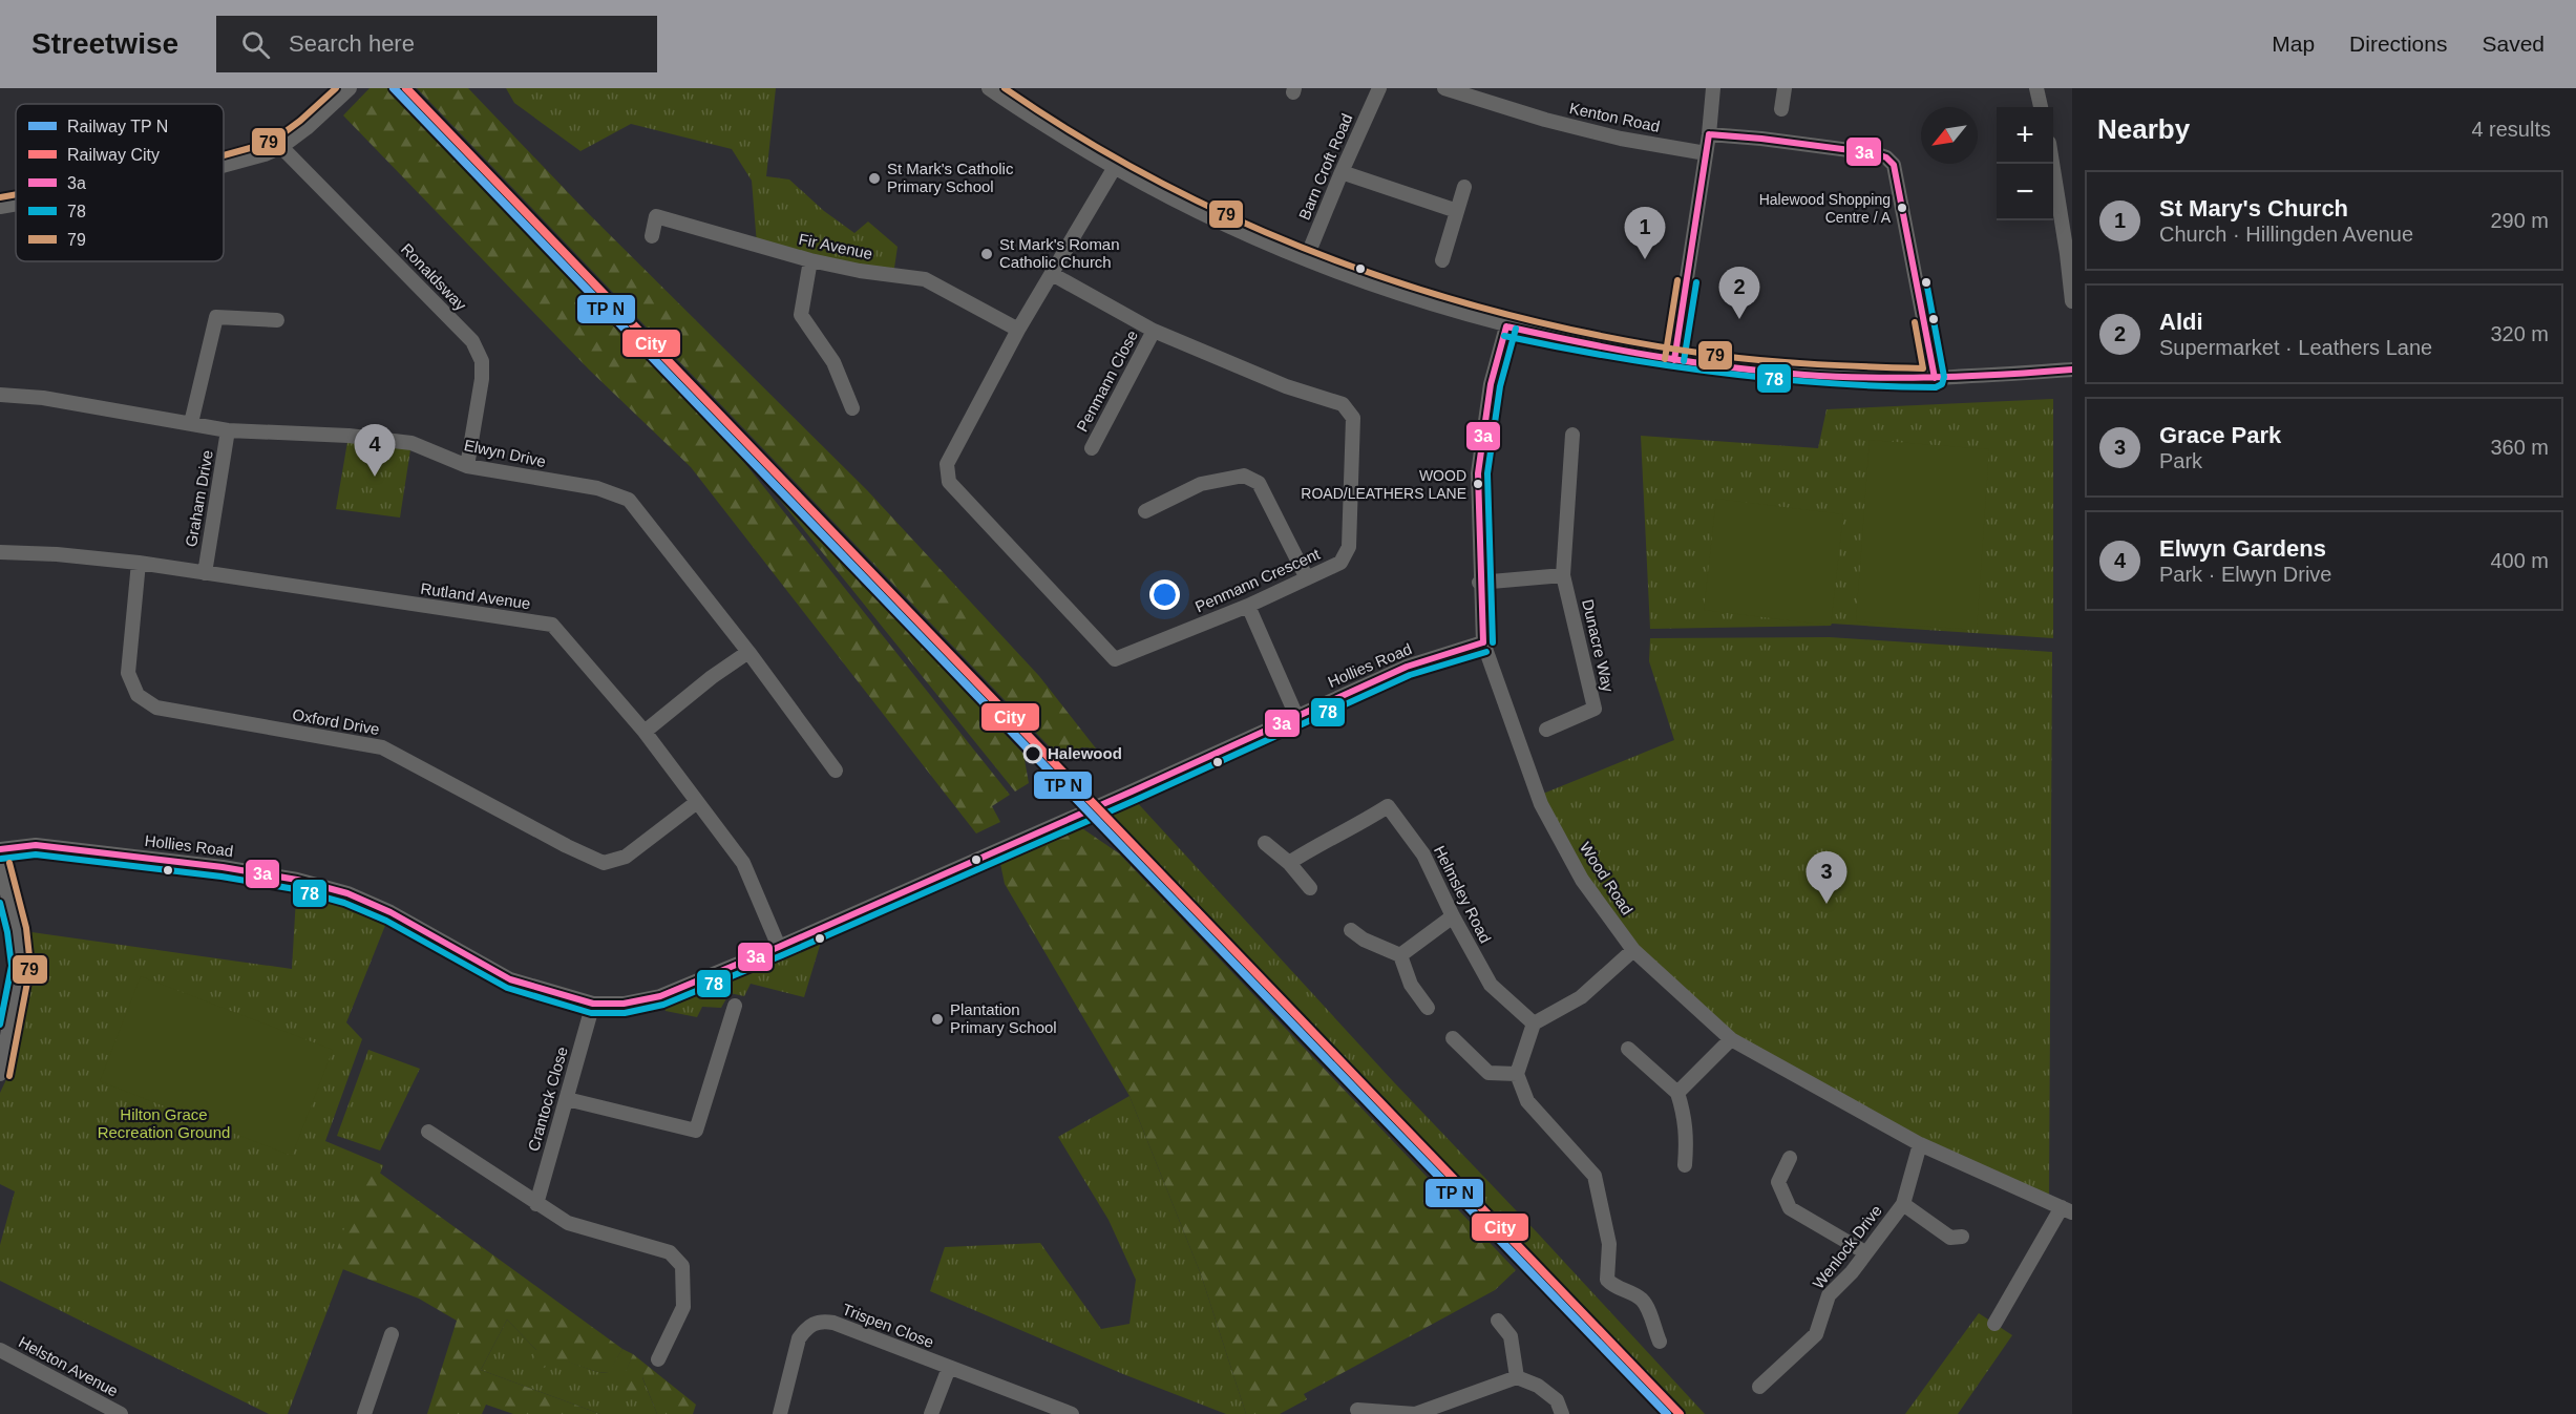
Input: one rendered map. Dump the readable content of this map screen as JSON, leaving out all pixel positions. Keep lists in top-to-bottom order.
{
  "streets": {
    "street": [
      "Kenton Road",
      "Barn Croft Road",
      "Fir Avenue",
      "Ronaldsway",
      "Penmann Close",
      "Elwyn Drive",
      "Graham Drive",
      "Penmann Crescent",
      "Rutland Avenue",
      "Dunacre Way",
      "Hollies Road",
      "Oxford Drive",
      "Wood Road",
      "Helmsley Road",
      "Crantock Close",
      "Wenlock Drive",
      "Trispen Close",
      "Helston Avenue"
    ]
  },
  "crossings": [
    ["Fir Avenue", "Penmann Crescent"],
    ["Ronaldsway", "Elwyn Drive"],
    ["Penmann Close", "Penmann Crescent"],
    ["Elwyn Drive", "Graham Drive"],
    ["Graham Drive", "Rutland Avenue"],
    ["Rutland Avenue", "Hollies Road"],
    ["Rutland Avenue", "Oxford Drive"],
    ["Hollies Road", "Wood Road"],
    ["Hollies Road", "Crantock Close"],
    ["Wood Road", "Wenlock Drive"]
  ],
  "parks": ["Hilton Grace Recreation Ground"],
  "places": [
    "St Mark's Catholic Primary School",
    "Halewood Shopping Centre / A",
    "St Mark's Roman Catholic Church",
    "WOOD ROAD/LEATHERS LANE",
    "Halewood",
    "Plantation Primary School"
  ],
  "lines": [
    "rail line City",
    "transit line 79",
    "transit line 3a",
    "transit line 78"
  ],
  "legend": [
    "Railway TP N",
    "Railway City",
    "3a",
    "78",
    "79"
  ],
  "north": "bottom left",
  "page": {
    "header": "Streetwise",
    "search": "Search here",
    "nav": ["Map", "Directions", "Saved"],
    "heading": ["Nearby", "4 results"],
    "map_buttons": ["+", "−"],
    "list": [
      {
        "mark": "1",
        "name": "St Mary's Church",
        "note": "Church · Hillingden Avenue",
        "value": "290 m"
      },
      {
        "mark": "2",
        "name": "Aldi",
        "note": "Supermarket · Leathers Lane",
        "value": "320 m"
      },
      {
        "mark": "3",
        "name": "Grace Park",
        "note": "Park",
        "value": "360 m"
      },
      {
        "mark": "4",
        "name": "Elwyn Gardens",
        "note": "Park · Elwyn Drive",
        "value": "400 m"
      }
    ],
    "pins": [
      "1",
      "2",
      "4",
      "3"
    ]
  }
}
